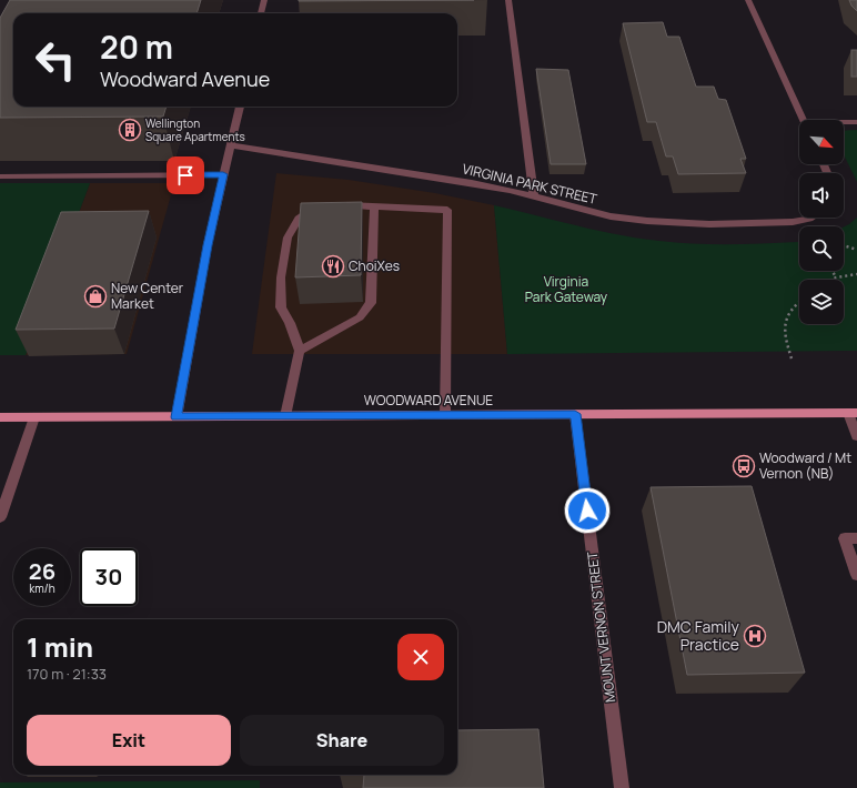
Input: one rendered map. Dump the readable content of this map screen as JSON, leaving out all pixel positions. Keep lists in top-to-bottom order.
{
  "streets": {
    "main road": ["WOODWARD AVENUE"],
    "street": ["VIRGINIA PARK STREET", "MOUNT VERNON STREET"]
  },
  "crossings": [
    ["WOODWARD AVENUE", "MOUNT VERNON STREET"]
  ],
  "parks": ["Virginia Park Gateway"],
  "places": {
    "building": ["Wellington Square Apartments"],
    "restaurant": ["ChoiXes"],
    "shop": ["New Center Market"],
    "bus stop": ["Woodward / Mt Vernon (NB)"],
    "hospital": ["DMC Family Practice"]
  },
  "north": "bottom right",
  "page": {
    "turn": ["20 m", "Woodward Avenue"],
    "speed": "26 km/h",
    "limit": "30",
    "heading": ["1 min", "170 m · 21:33"],
    "buttons": ["Exit", "Share"]
  }
}
